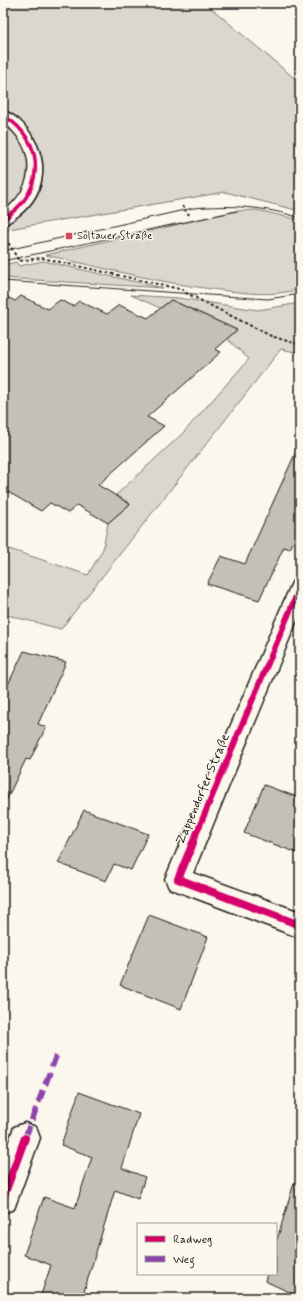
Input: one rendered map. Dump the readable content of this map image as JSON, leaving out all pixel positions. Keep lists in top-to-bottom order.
{
  "streets": {
    "street": ["Zappendorfer Straße"]
  },
  "places": {
    "transit": ["Soltauer Straße"]
  },
  "legend": ["Radweg", "Weg"]
}
